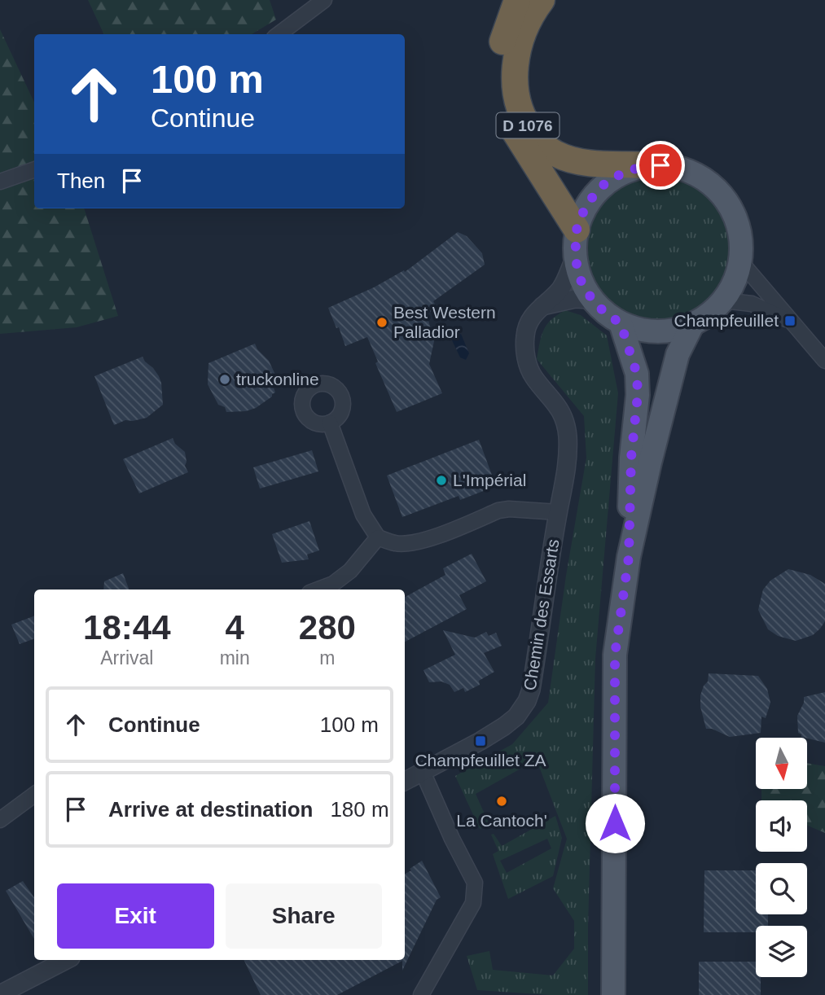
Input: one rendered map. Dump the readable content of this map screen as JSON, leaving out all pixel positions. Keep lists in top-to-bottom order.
{
  "streets": {
    "highway": ["D 1076"],
    "street": ["Chemin des Essarts"]
  },
  "crossings": [
    ["D 1076", "Chemin des Essarts"]
  ],
  "places": {
    "transit": ["Champfeuillet", "Champfeuillet ZA"],
    "other": [
      "Best Western Palladior",
      "truckonline",
      "L'Impérial",
      "La Cantoch'"
    ]
  },
  "north": "bottom",
  "page": {
    "turn": ["100 m", "Continue"],
    "then": "Then",
    "eta": [
      "18:44",
      "Arrival",
      "4",
      "min",
      "280",
      "m"
    ],
    "list": [
      {
        "name": "Continue",
        "value": "100 m"
      },
      {
        "name": "Arrive at destination",
        "value": "180 m"
      }
    ],
    "buttons": ["Exit", "Share"]
  }
}
